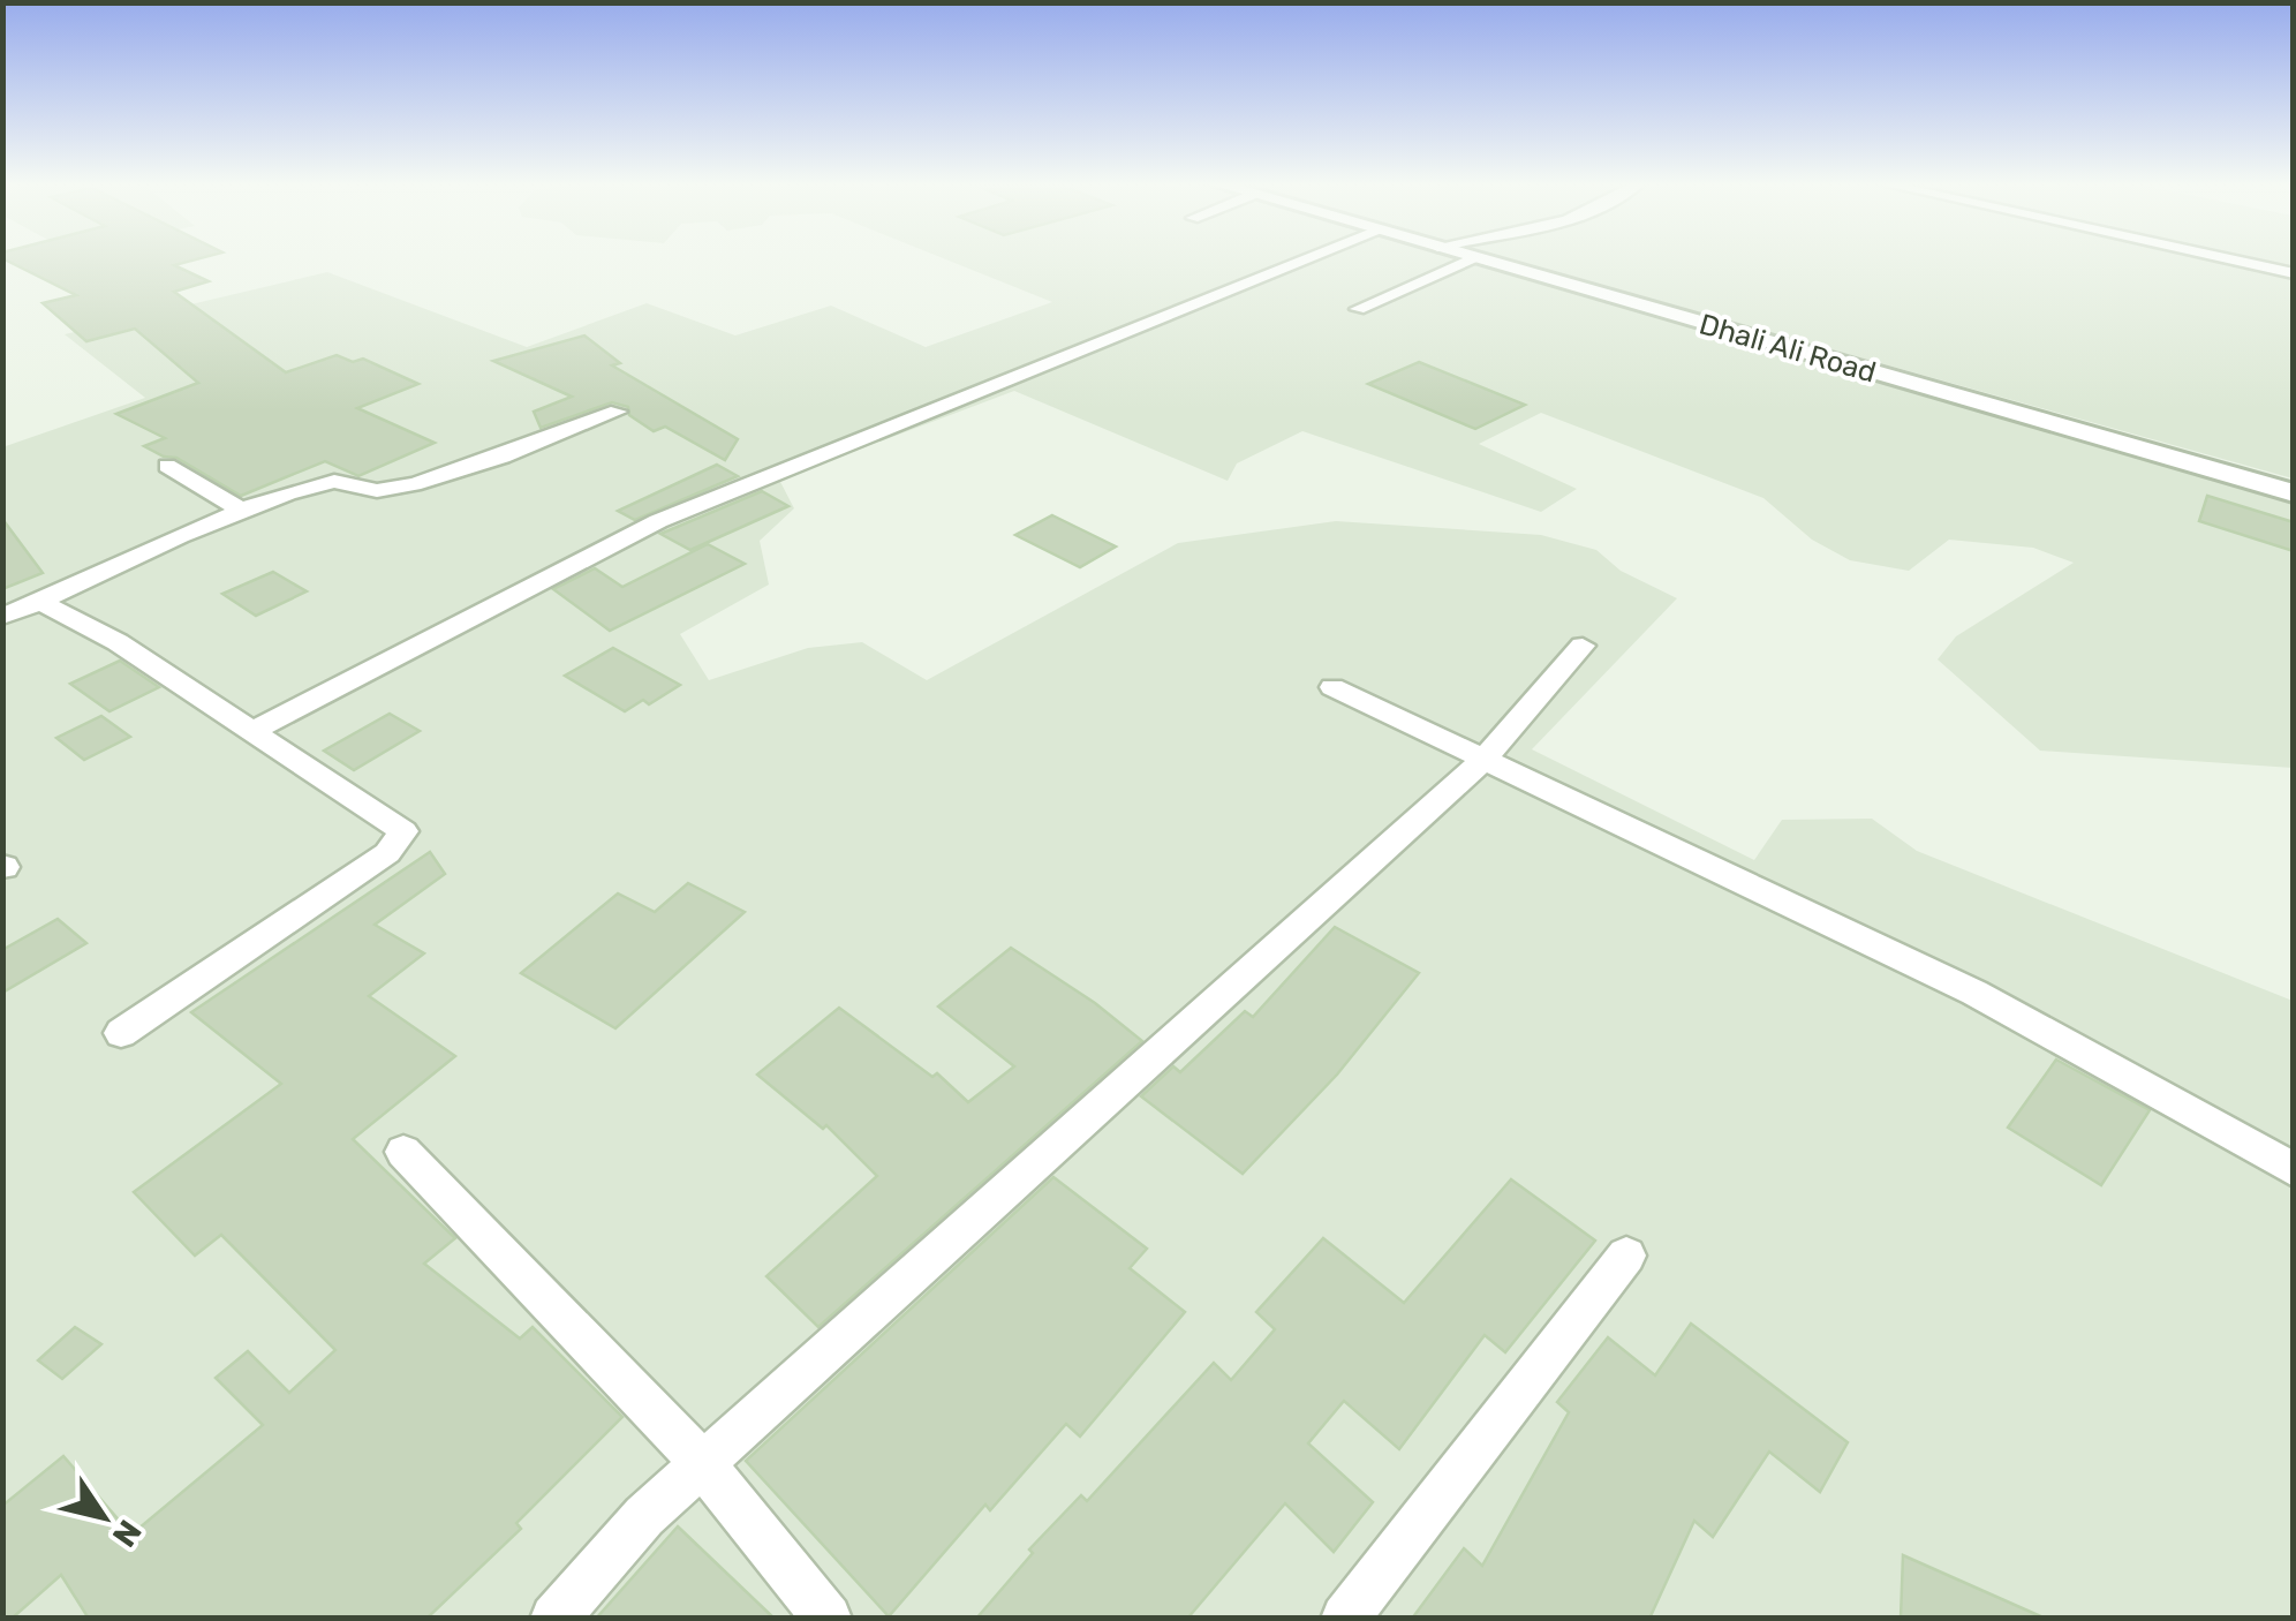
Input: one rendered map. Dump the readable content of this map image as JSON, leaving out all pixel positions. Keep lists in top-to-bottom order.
{
  "streets": {
    "street": ["Dhali Ali Road"]
  },
  "north": "bottom right"
}
